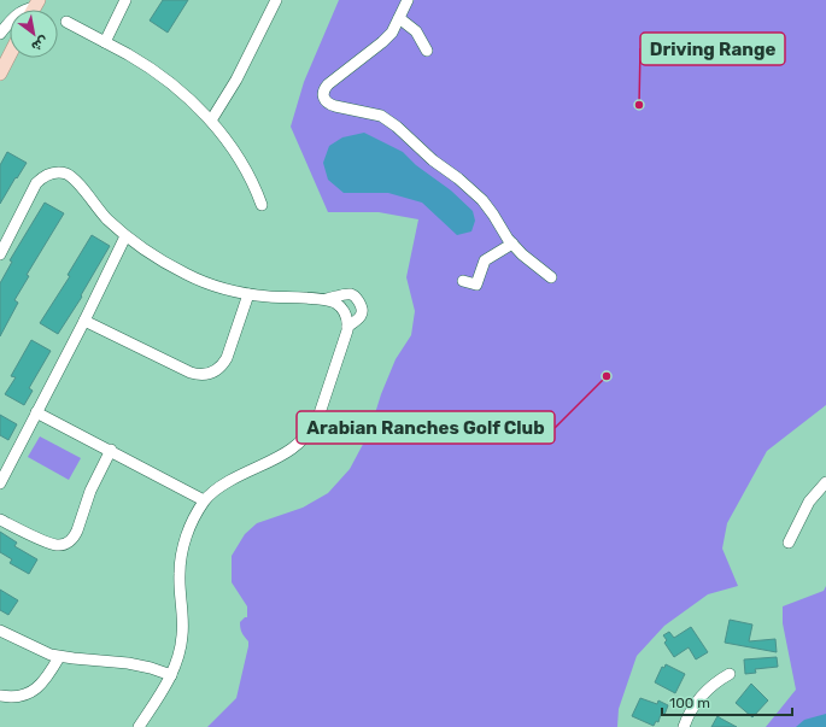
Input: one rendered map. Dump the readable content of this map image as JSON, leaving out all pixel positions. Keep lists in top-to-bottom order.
{
  "places": ["Driving Range", "Arabian Ranches Golf Club"],
  "scale_bar": "100 m",
  "north": "bottom right"
}
